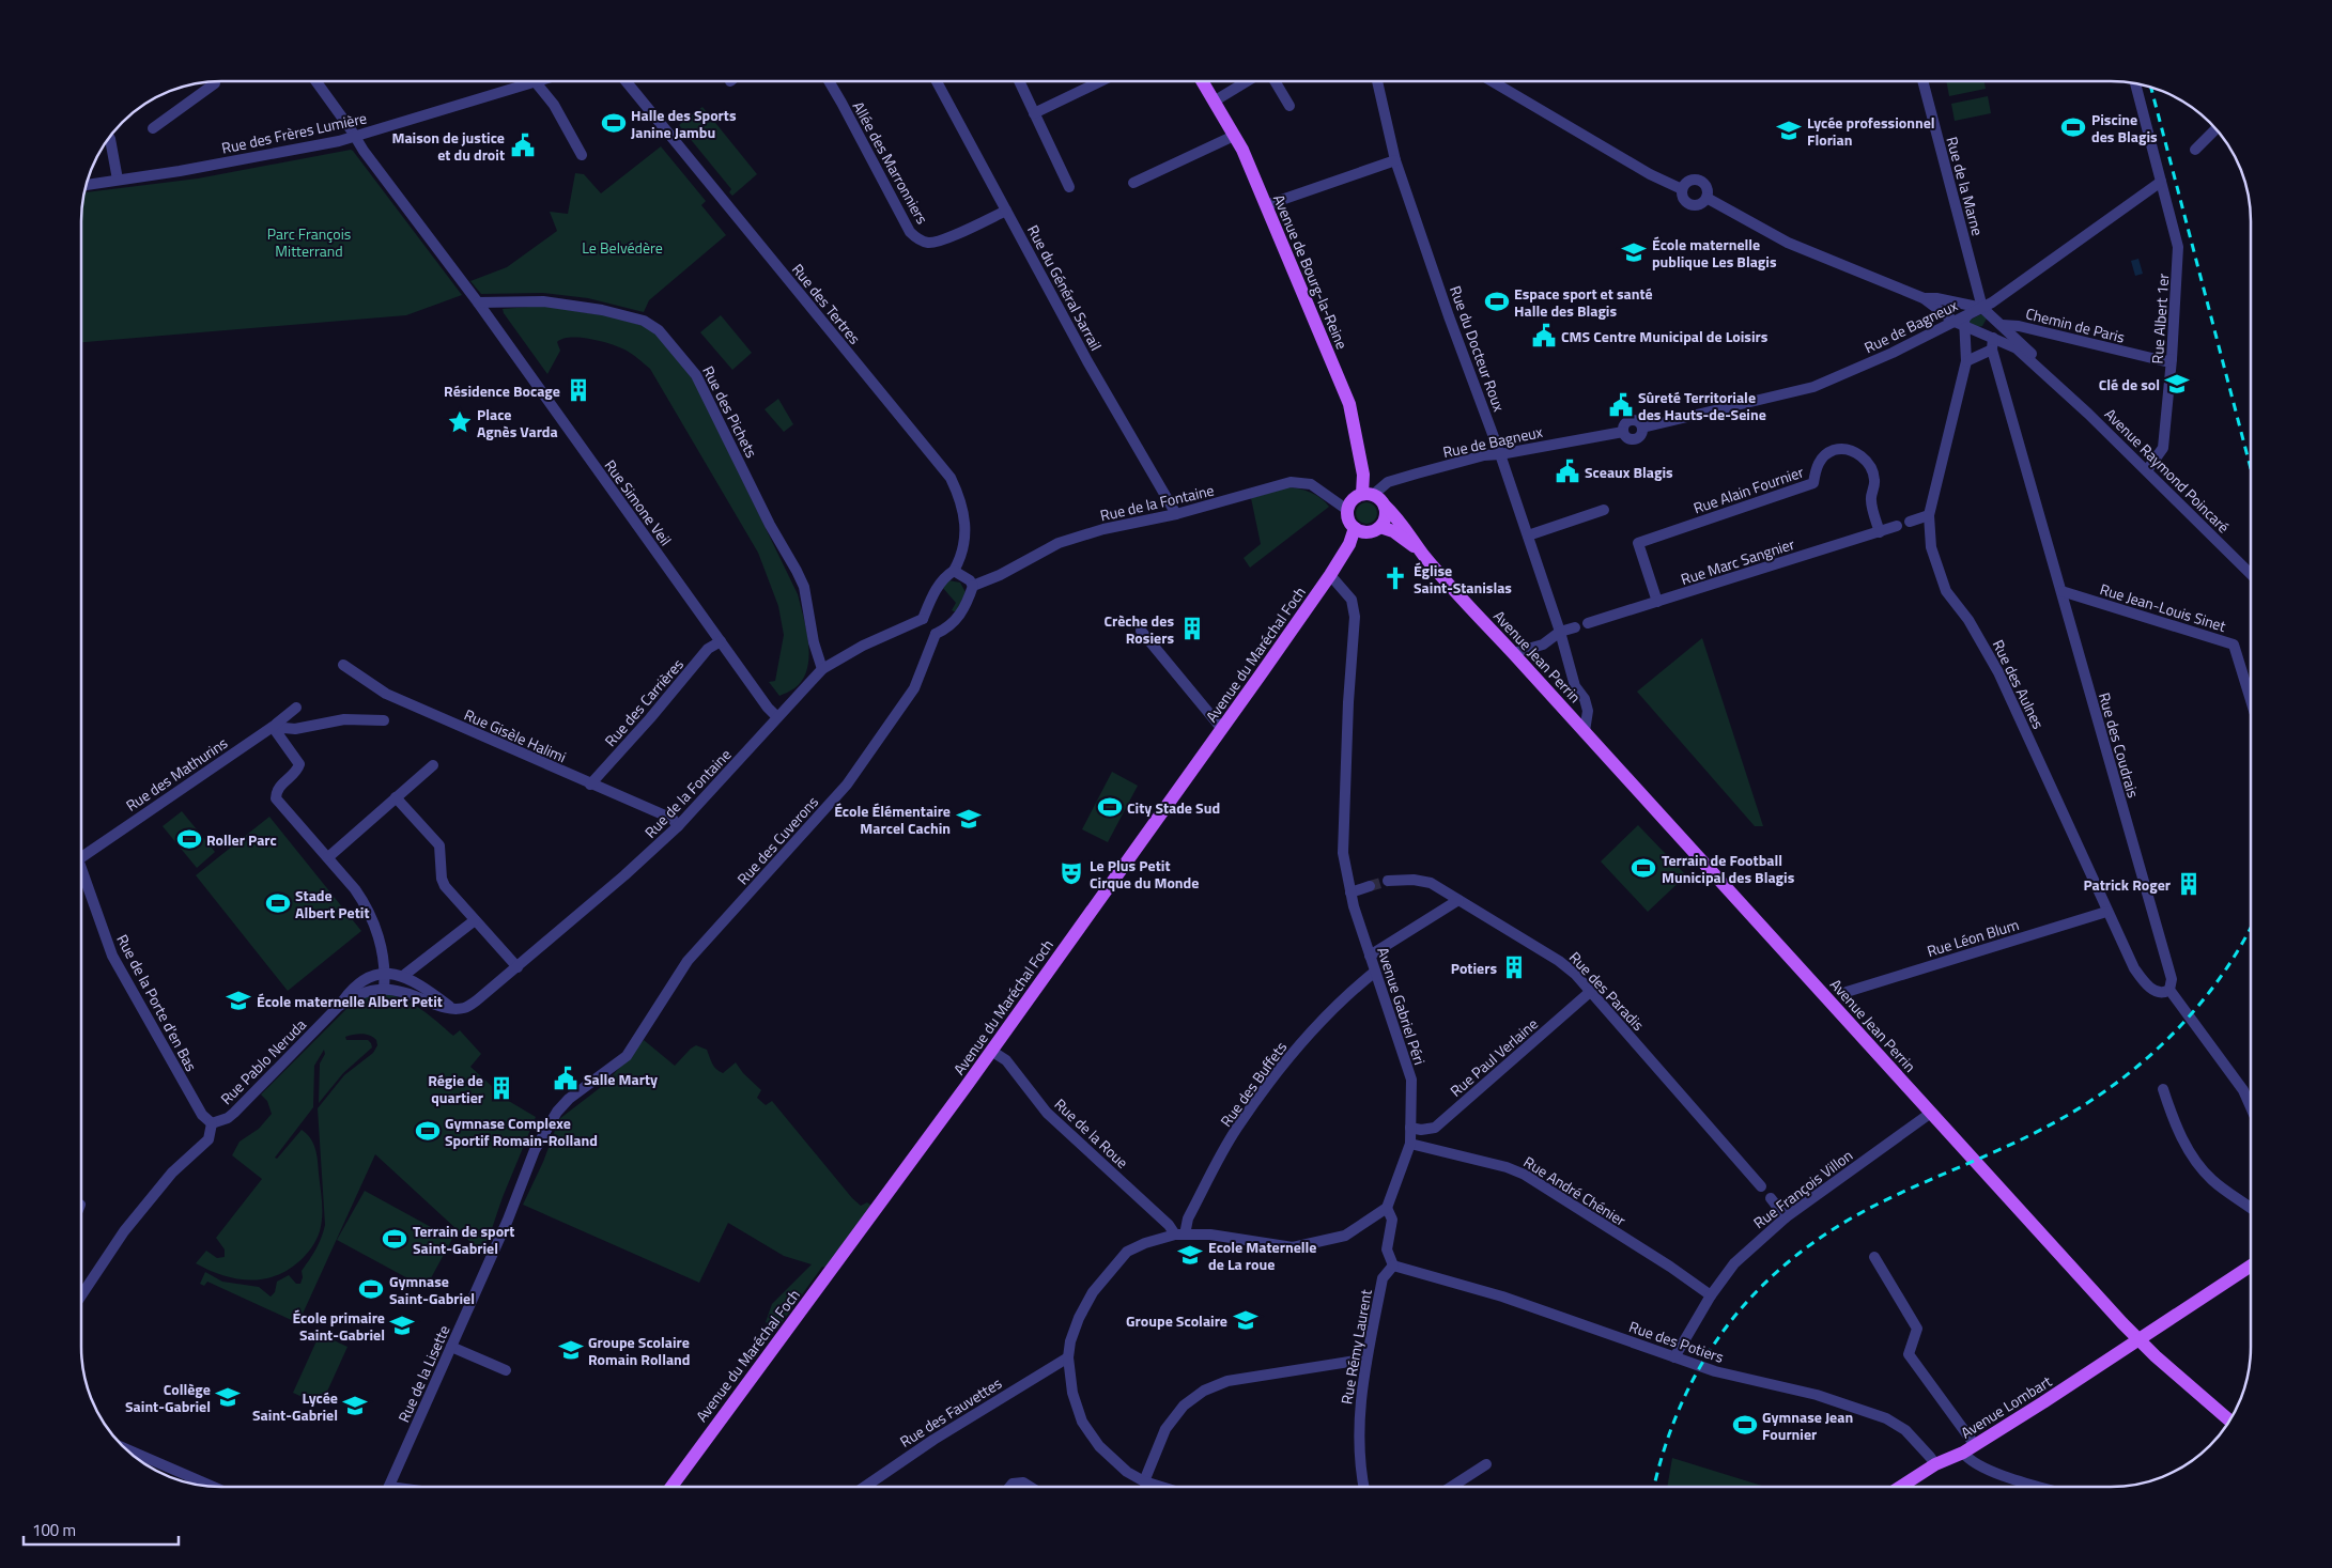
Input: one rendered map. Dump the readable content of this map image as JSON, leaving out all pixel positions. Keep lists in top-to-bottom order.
{
  "streets": {
    "main road": [
      "Avenue de Bourg-la-Reine",
      "Avenue du Maréchal Foch",
      "Avenue Jean Perrin",
      "Avenue Lombart"
    ],
    "street": [
      "Rue des Frères Lumière",
      "Allée des Marronniers",
      "Rue de la Marne",
      "Rue du Général Sarrail",
      "Rue des Tertres",
      "Rue Albert 1er",
      "Chemin de Paris",
      "Rue de Bagneux",
      "Rue du Docteur Roux",
      "Rue des Pichets",
      "Avenue Raymond Poincaré",
      "Rue Alain Fournier",
      "Rue Simone Veil",
      "Rue de la Fontaine",
      "Rue Marc Sangnier",
      "Rue Jean-Louis Sinet",
      "Rue des Aulnes",
      "Rue des Carrières",
      "Rue Gisèle Halimi",
      "Rue des Coudrais",
      "Rue des Mathurins",
      "Rue des Cuverons",
      "Rue Léon Blum",
      "Rue des Paradis",
      "Rue de la Porte d'en Bas",
      "Avenue Gabriel Péri",
      "Rue Paul Verlaine",
      "Rue Pablo Neruda",
      "Rue des Buffets",
      "Rue de la Roue",
      "Rue François Villon",
      "Rue André Chénier",
      "Rue des Potiers",
      "Rue Rémy Laurent",
      "Rue de la Lisette",
      "Rue des Fauvettes"
    ]
  },
  "crossings": [
    ["Allée des Marronniers", "Rue du Général Sarrail"],
    ["Rue de la Marne", "Rue de Bagneux"],
    ["Avenue de Bourg-la-Reine", "Rue de Bagneux"],
    ["Avenue de Bourg-la-Reine", "Rue de la Fontaine"],
    ["Avenue de Bourg-la-Reine", "Avenue du Maréchal Foch"],
    ["Avenue de Bourg-la-Reine", "Avenue Jean Perrin"],
    ["Rue du Général Sarrail", "Rue de la Fontaine"],
    ["Rue Albert 1er", "Chemin de Paris"],
    ["Rue Albert 1er", "Rue de Bagneux"],
    ["Rue Albert 1er", "Avenue Raymond Poincaré"],
    ["Chemin de Paris", "Avenue Raymond Poincaré"],
    ["Rue de Bagneux", "Rue du Docteur Roux"],
    ["Rue de Bagneux", "Avenue Raymond Poincaré"],
    ["Rue de Bagneux", "Rue de la Fontaine"],
    ["Rue de Bagneux", "Avenue du Maréchal Foch"],
    ["Rue de Bagneux", "Avenue Jean Perrin"],
    ["Rue de Bagneux", "Rue des Aulnes"],
    ["Rue du Docteur Roux", "Avenue Jean Perrin"],
    ["Rue des Pichets", "Rue Simone Veil"],
    ["Rue des Pichets", "Rue de la Fontaine"],
    ["Avenue Raymond Poincaré", "Rue des Aulnes"],
    ["Avenue Raymond Poincaré", "Rue des Coudrais"],
    ["Rue Alain Fournier", "Rue Marc Sangnier"],
    ["Rue Simone Veil", "Rue de la Fontaine"],
    ["Rue Simone Veil", "Rue des Carrières"],
    ["Rue de la Fontaine", "Avenue du Maréchal Foch"],
    ["Rue de la Fontaine", "Avenue Jean Perrin"],
    ["Rue de la Fontaine", "Rue Gisèle Halimi"],
    ["Rue de la Fontaine", "Rue Pablo Neruda"],
    ["Rue Jean-Louis Sinet", "Rue des Coudrais"],
    ["Avenue du Maréchal Foch", "Avenue Jean Perrin"],
    ["Avenue du Maréchal Foch", "Avenue Gabriel Péri"],
    ["Avenue du Maréchal Foch", "Rue de la Roue"],
    ["Avenue Jean Perrin", "Rue François Villon"],
    ["Avenue Jean Perrin", "Avenue Lombart"],
    ["Rue des Aulnes", "Rue des Coudrais"],
    ["Rue des Aulnes", "Rue Léon Blum"],
    ["Rue des Carrières", "Rue Gisèle Halimi"],
    ["Rue des Cuverons", "Rue de la Lisette"],
    ["Rue des Paradis", "Rue Paul Verlaine"],
    ["Rue de la Porte d'en Bas", "Rue Pablo Neruda"],
    ["Avenue Gabriel Péri", "Rue Paul Verlaine"],
    ["Avenue Gabriel Péri", "Rue des Buffets"],
    ["Avenue Gabriel Péri", "Rue André Chénier"],
    ["Rue des Buffets", "Rue de la Roue"],
    ["Rue François Villon", "Rue André Chénier"],
    ["Rue François Villon", "Rue des Potiers"],
    ["Rue des Potiers", "Rue Rémy Laurent"],
    ["Rue des Potiers", "Avenue Lombart"]
  ],
  "parks": ["Parc François Mitterrand", "Le Belvédère"],
  "places": {
    "sports": [
      "Halle des Sports Janine Jambu",
      "Piscine des Blagis",
      "Espace sport et santé Halle des Blagis",
      "City Stade Sud",
      "Roller Parc",
      "Terrain de Football Municipal des Blagis",
      "Stade Albert Petit",
      "Gymnase Complexe Sportif Romain-Rolland",
      "Terrain de sport Saint-Gabriel",
      "Gymnase Saint-Gabriel",
      "Gymnase Jean Fournier"
    ],
    "school or university": [
      "Lycée professionnel Florian",
      "École maternelle publique Les Blagis",
      "Clé de sol",
      "École Élémentaire Marcel Cachin",
      "École maternelle Albert Petit",
      "Ecole Maternelle de La roue",
      "Groupe Scolaire",
      "École primaire Saint-Gabriel",
      "Groupe Scolaire Romain Rolland",
      "Collège Saint-Gabriel",
      "Lycée Saint-Gabriel"
    ],
    "public building": [
      "Maison de justice et du droit",
      "CMS Centre Municipal de Loisirs",
      "Sûreté Territoriale des Hauts-de-Seine",
      "Sceaux Blagis",
      "Salle Marty"
    ],
    "building": [
      "Résidence Bocage",
      "Crèche des Rosiers",
      "Patrick Roger",
      "Potiers",
      "Régie de quartier"
    ],
    "place": ["Place Agnès Varda"],
    "church": ["Église Saint-Stanislas"],
    "theatre": ["Le Plus Petit Cirque du Monde"]
  },
  "scale_bar": "100 m"
}
